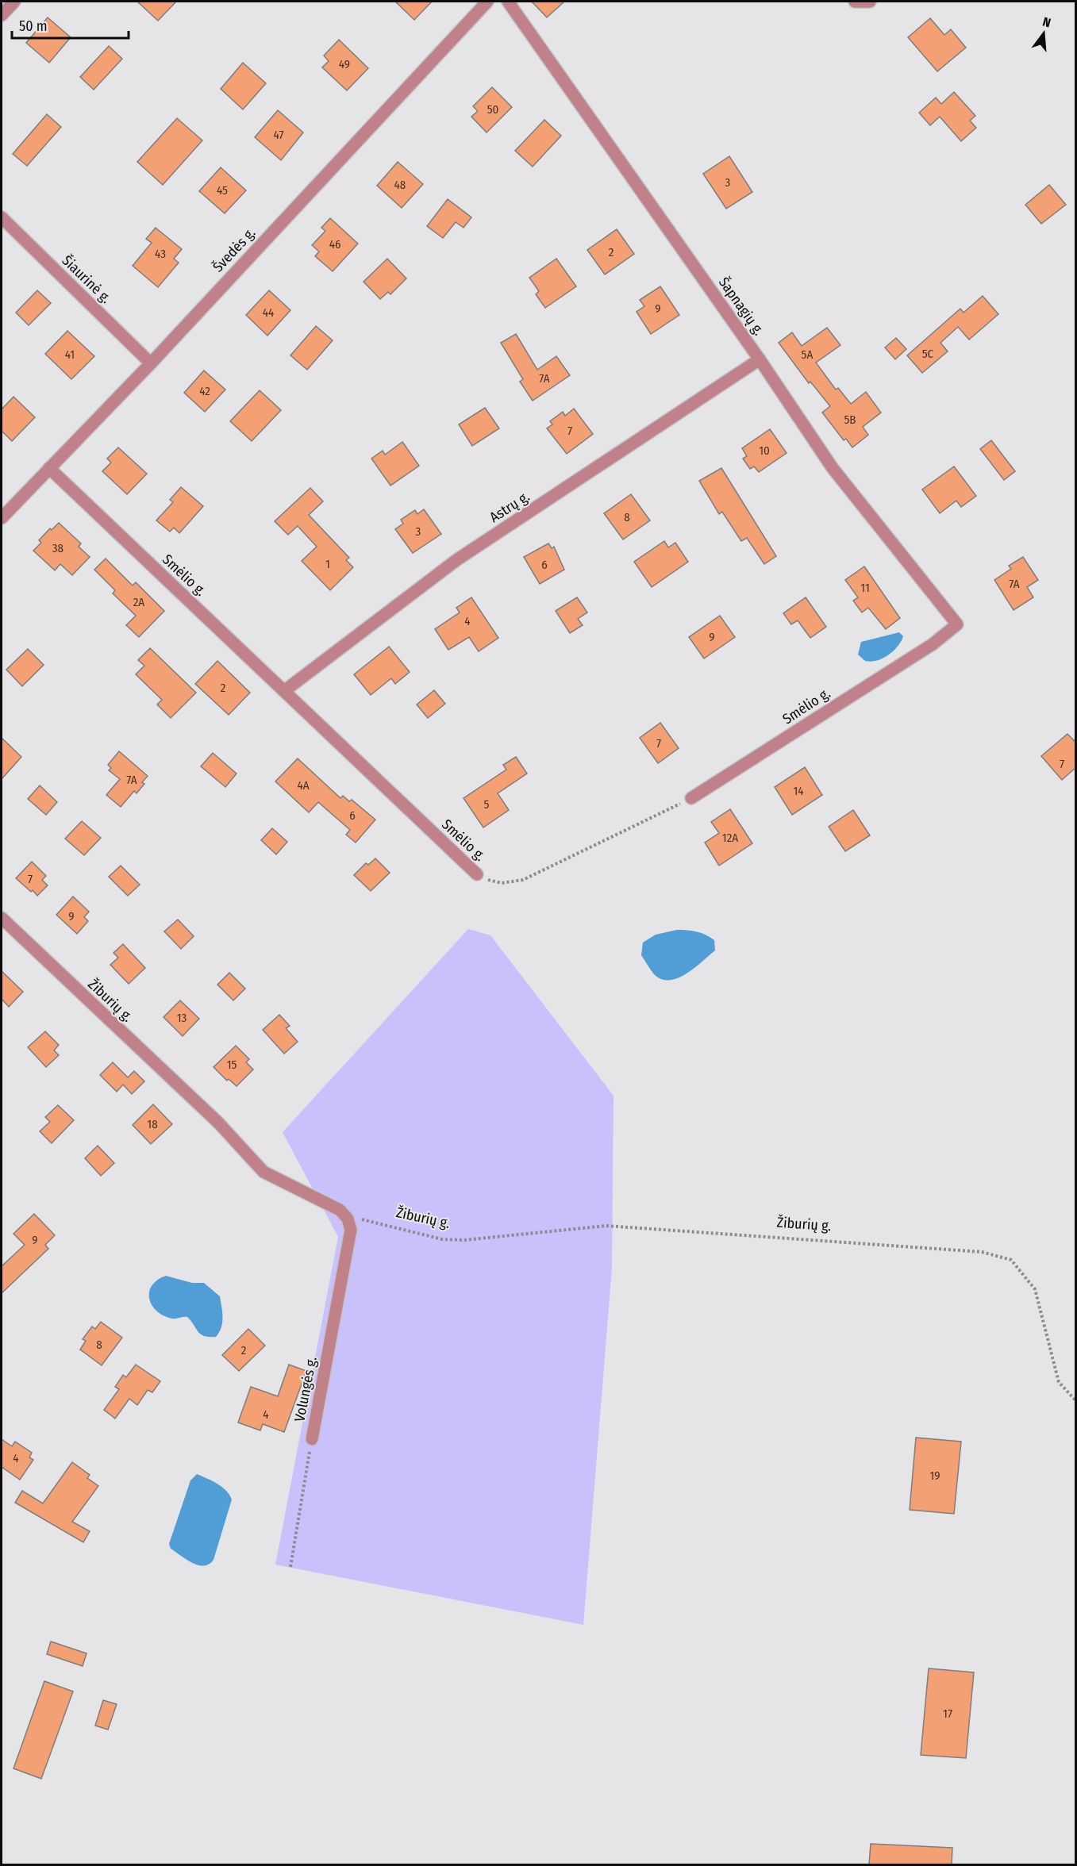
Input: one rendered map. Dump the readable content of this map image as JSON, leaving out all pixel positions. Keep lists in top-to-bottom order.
{
  "streets": {
    "street": [
      "Švedės g.",
      "Šiaurinė g.",
      "Šapnagių g.",
      "Astrų g.",
      "Smėlio g.",
      "Žiburių g.",
      "Volungės g."
    ]
  },
  "crossings": [
    ["Švedės g.", "Šiaurinė g."],
    ["Švedės g.", "Smėlio g."],
    ["Šapnagių g.", "Astrų g."],
    ["Šapnagių g.", "Smėlio g."],
    ["Astrų g.", "Smėlio g."],
    ["Žiburių g.", "Volungės g."]
  ],
  "house_numbers": [
    "49",
    "50",
    "47",
    "3",
    "48",
    "45",
    "46",
    "2",
    "43",
    "9",
    "44",
    "5C",
    "41",
    "5A",
    "7A",
    "42",
    "5B",
    "7",
    "10",
    "8",
    "3",
    "38",
    "1",
    "6",
    "7A",
    "11",
    "2A",
    "4",
    "9",
    "2",
    "7",
    "7",
    "7A",
    "4A",
    "14",
    "5",
    "6",
    "12A",
    "7",
    "9",
    "13",
    "15",
    "18",
    "9",
    "8",
    "2",
    "4",
    "4",
    "19",
    "17"
  ],
  "scale_bar": "50 m",
  "north": "top"
}
